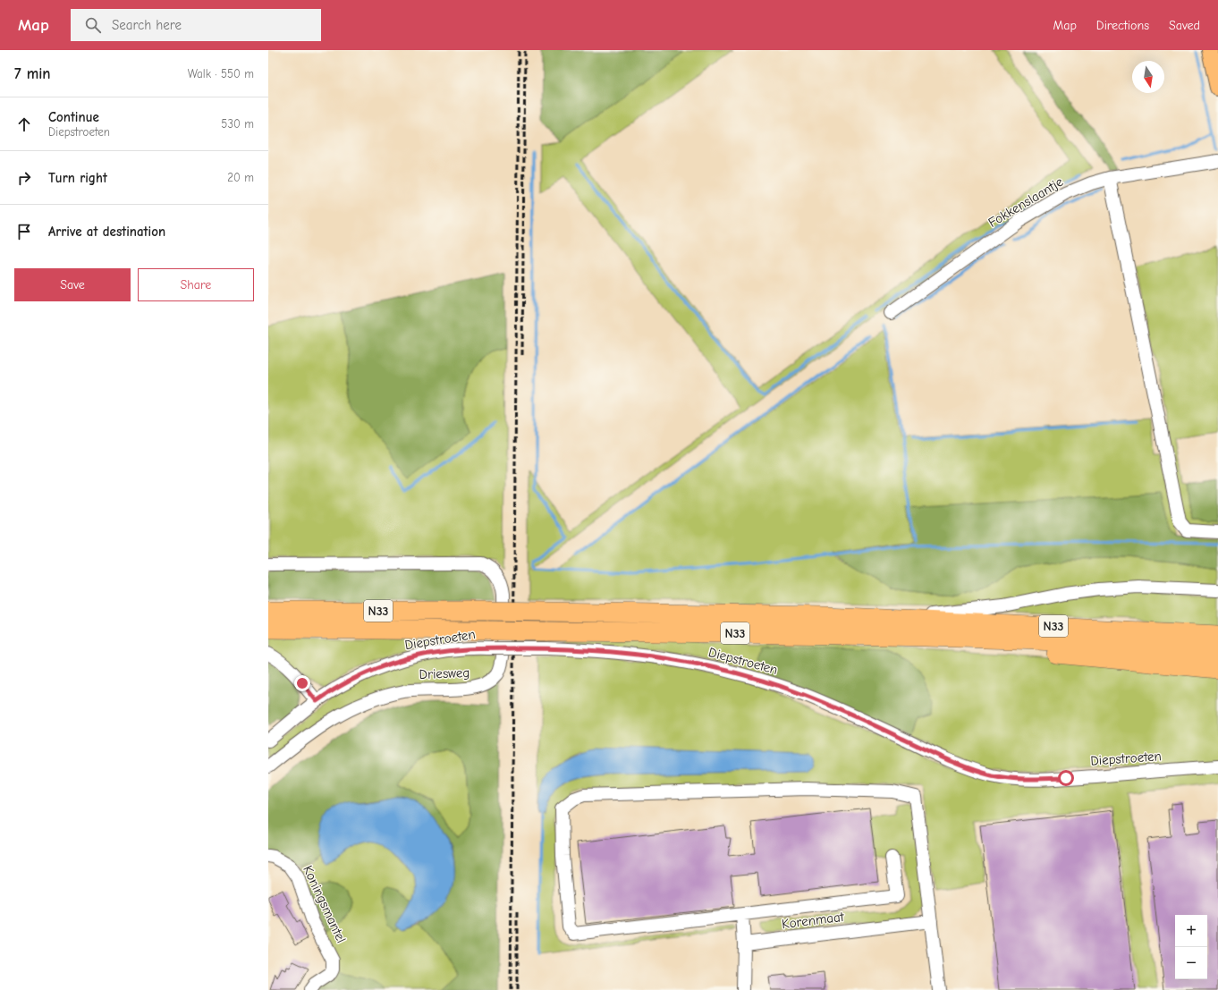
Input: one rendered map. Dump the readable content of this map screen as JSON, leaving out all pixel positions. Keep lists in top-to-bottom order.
{
  "streets": {
    "highway": ["N33"],
    "street": [
      "Fokkenslaantje",
      "Diepstroeten",
      "Driesweg",
      "Koningsmantel",
      "Korenmaat"
    ]
  },
  "crossings": [
    ["N33", "Diepstroeten"]
  ],
  "north": "bottom",
  "page": {
    "header": "Map",
    "search": "Search here",
    "nav": ["Map", "Directions", "Saved"],
    "heading": ["7 min", "Walk · 550 m"],
    "list": [
      ["Continue", "Diepstroeten", "530 m"],
      ["Turn right", "20 m"],
      "Arrive at destination"
    ],
    "buttons": ["Save", "Share"],
    "map_buttons": ["+", "−"]
  }
}
